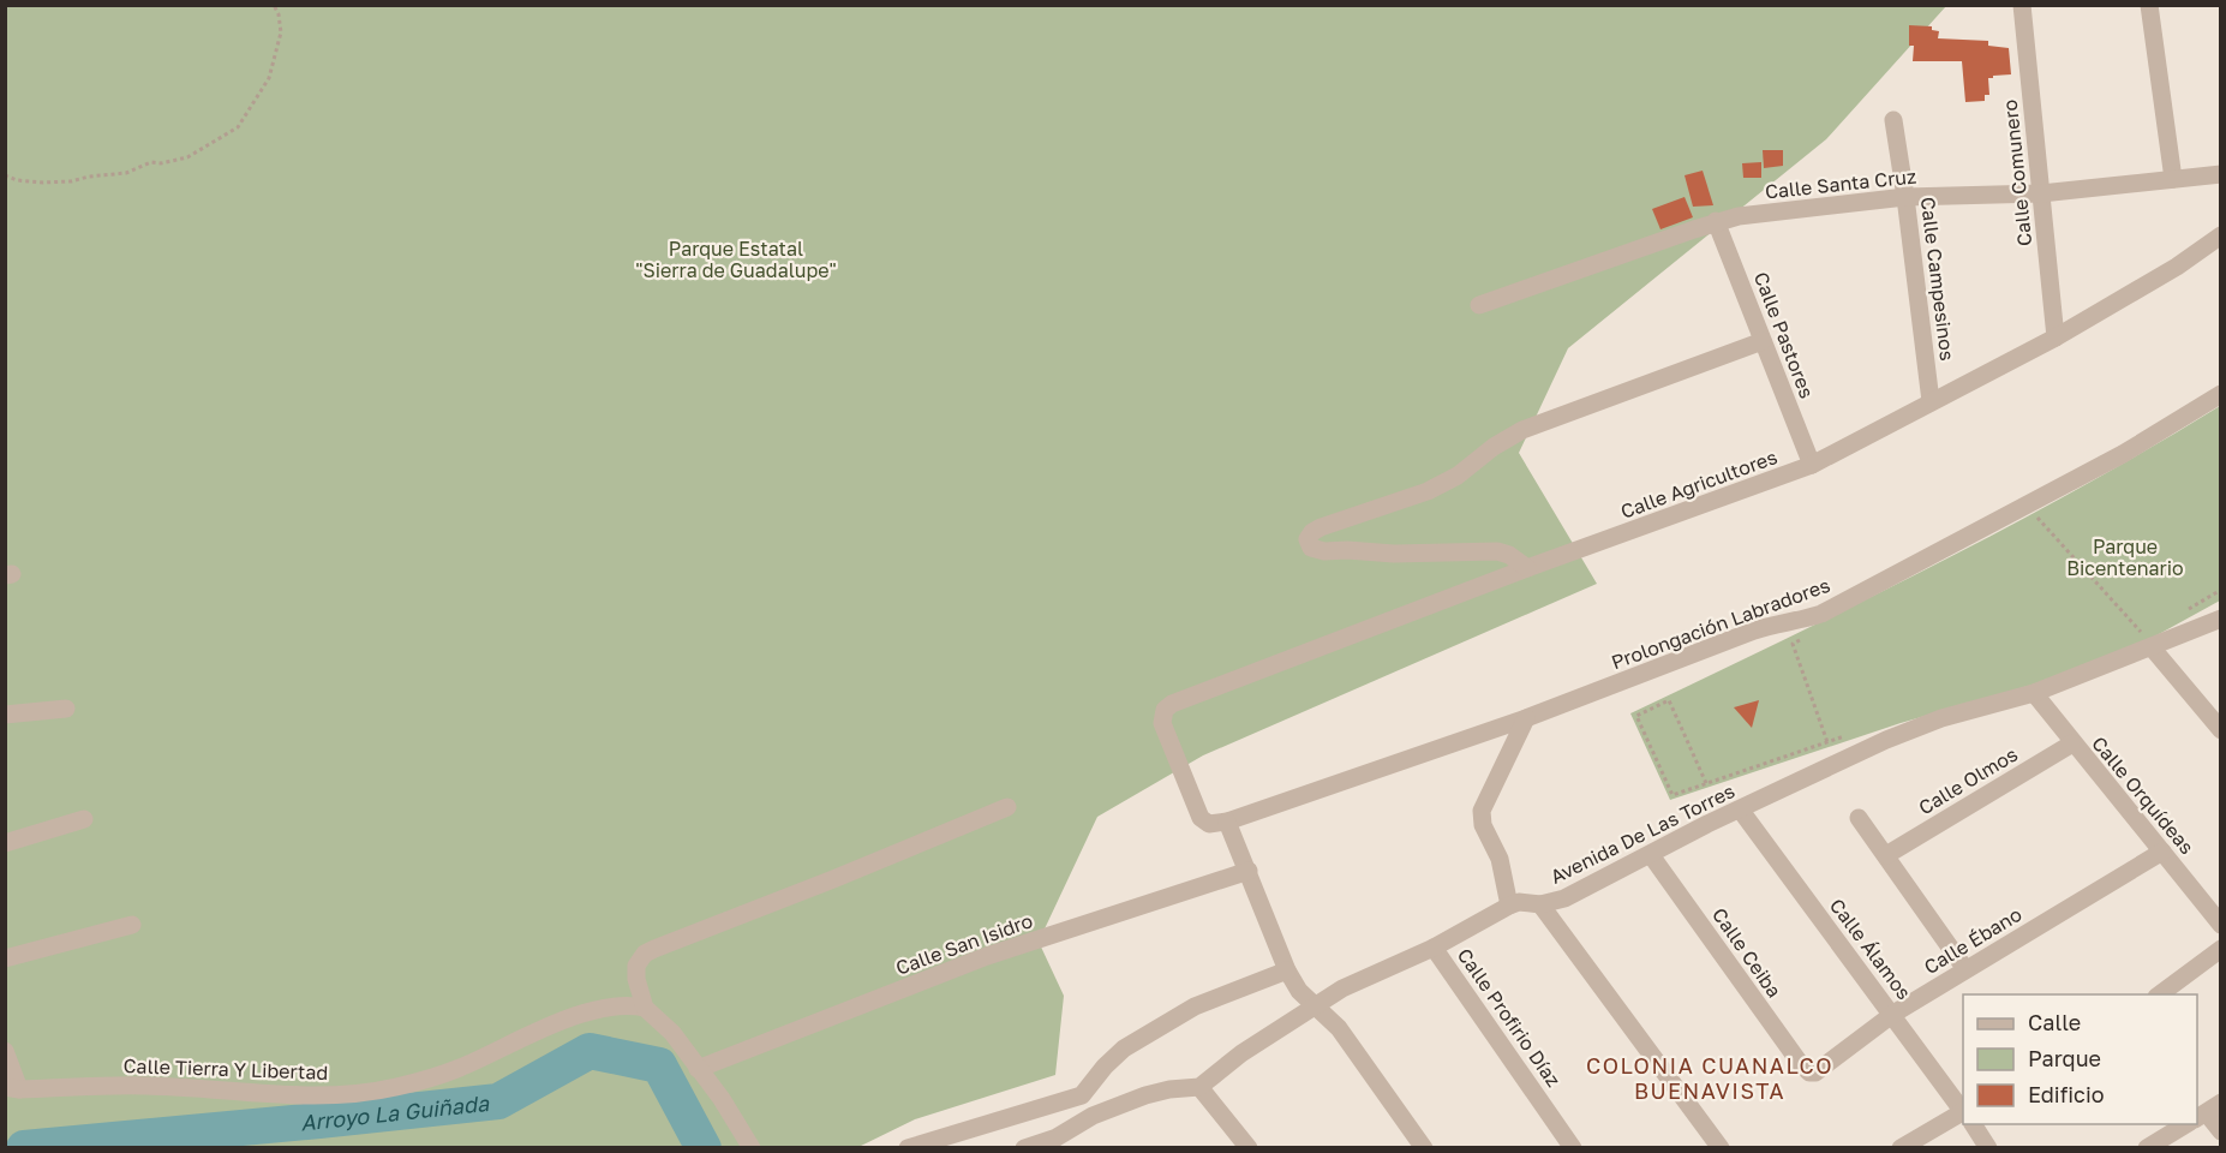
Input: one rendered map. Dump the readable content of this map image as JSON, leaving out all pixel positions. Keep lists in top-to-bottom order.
{
  "streets": {
    "street": [
      "Calle Comunero",
      "Calle Santa Cruz",
      "Calle Campesinos",
      "Calle Pastores",
      "Calle Agricultores",
      "Prolongación Labradores",
      "Calle Olmos",
      "Calle Orquídeas",
      "Avenida De Las Torres",
      "Calle Ébano",
      "Calle San Isidro",
      "Calle Álamos",
      "Calle Ceiba",
      "Calle Profirio Díaz",
      "Calle Tierra Y Libertad"
    ]
  },
  "crossings": [
    ["Calle Comunero", "Calle Santa Cruz"],
    ["Calle Comunero", "Calle Agricultores"],
    ["Calle Santa Cruz", "Calle Campesinos"],
    ["Calle Santa Cruz", "Calle Pastores"],
    ["Calle Campesinos", "Calle Agricultores"],
    ["Calle Pastores", "Calle Agricultores"],
    ["Calle Agricultores", "Prolongación Labradores"],
    ["Calle Olmos", "Calle Orquídeas"],
    ["Calle Orquídeas", "Avenida De Las Torres"],
    ["Calle Orquídeas", "Calle Ébano"],
    ["Avenida De Las Torres", "Calle Álamos"],
    ["Avenida De Las Torres", "Calle Ceiba"],
    ["Avenida De Las Torres", "Calle Profirio Díaz"],
    ["Calle Ébano", "Calle Álamos"],
    ["Calle Ébano", "Calle Ceiba"]
  ],
  "districts": ["COLONIA CUANALCO BUENAVISTA"],
  "water": ["Arroyo La Guiñada"],
  "parks": ["Parque Estatal \"Sierra de Guadalupe\"", "Parque Bicentenario"],
  "legend": ["Calle", "Parque", "Edificio"]
}
